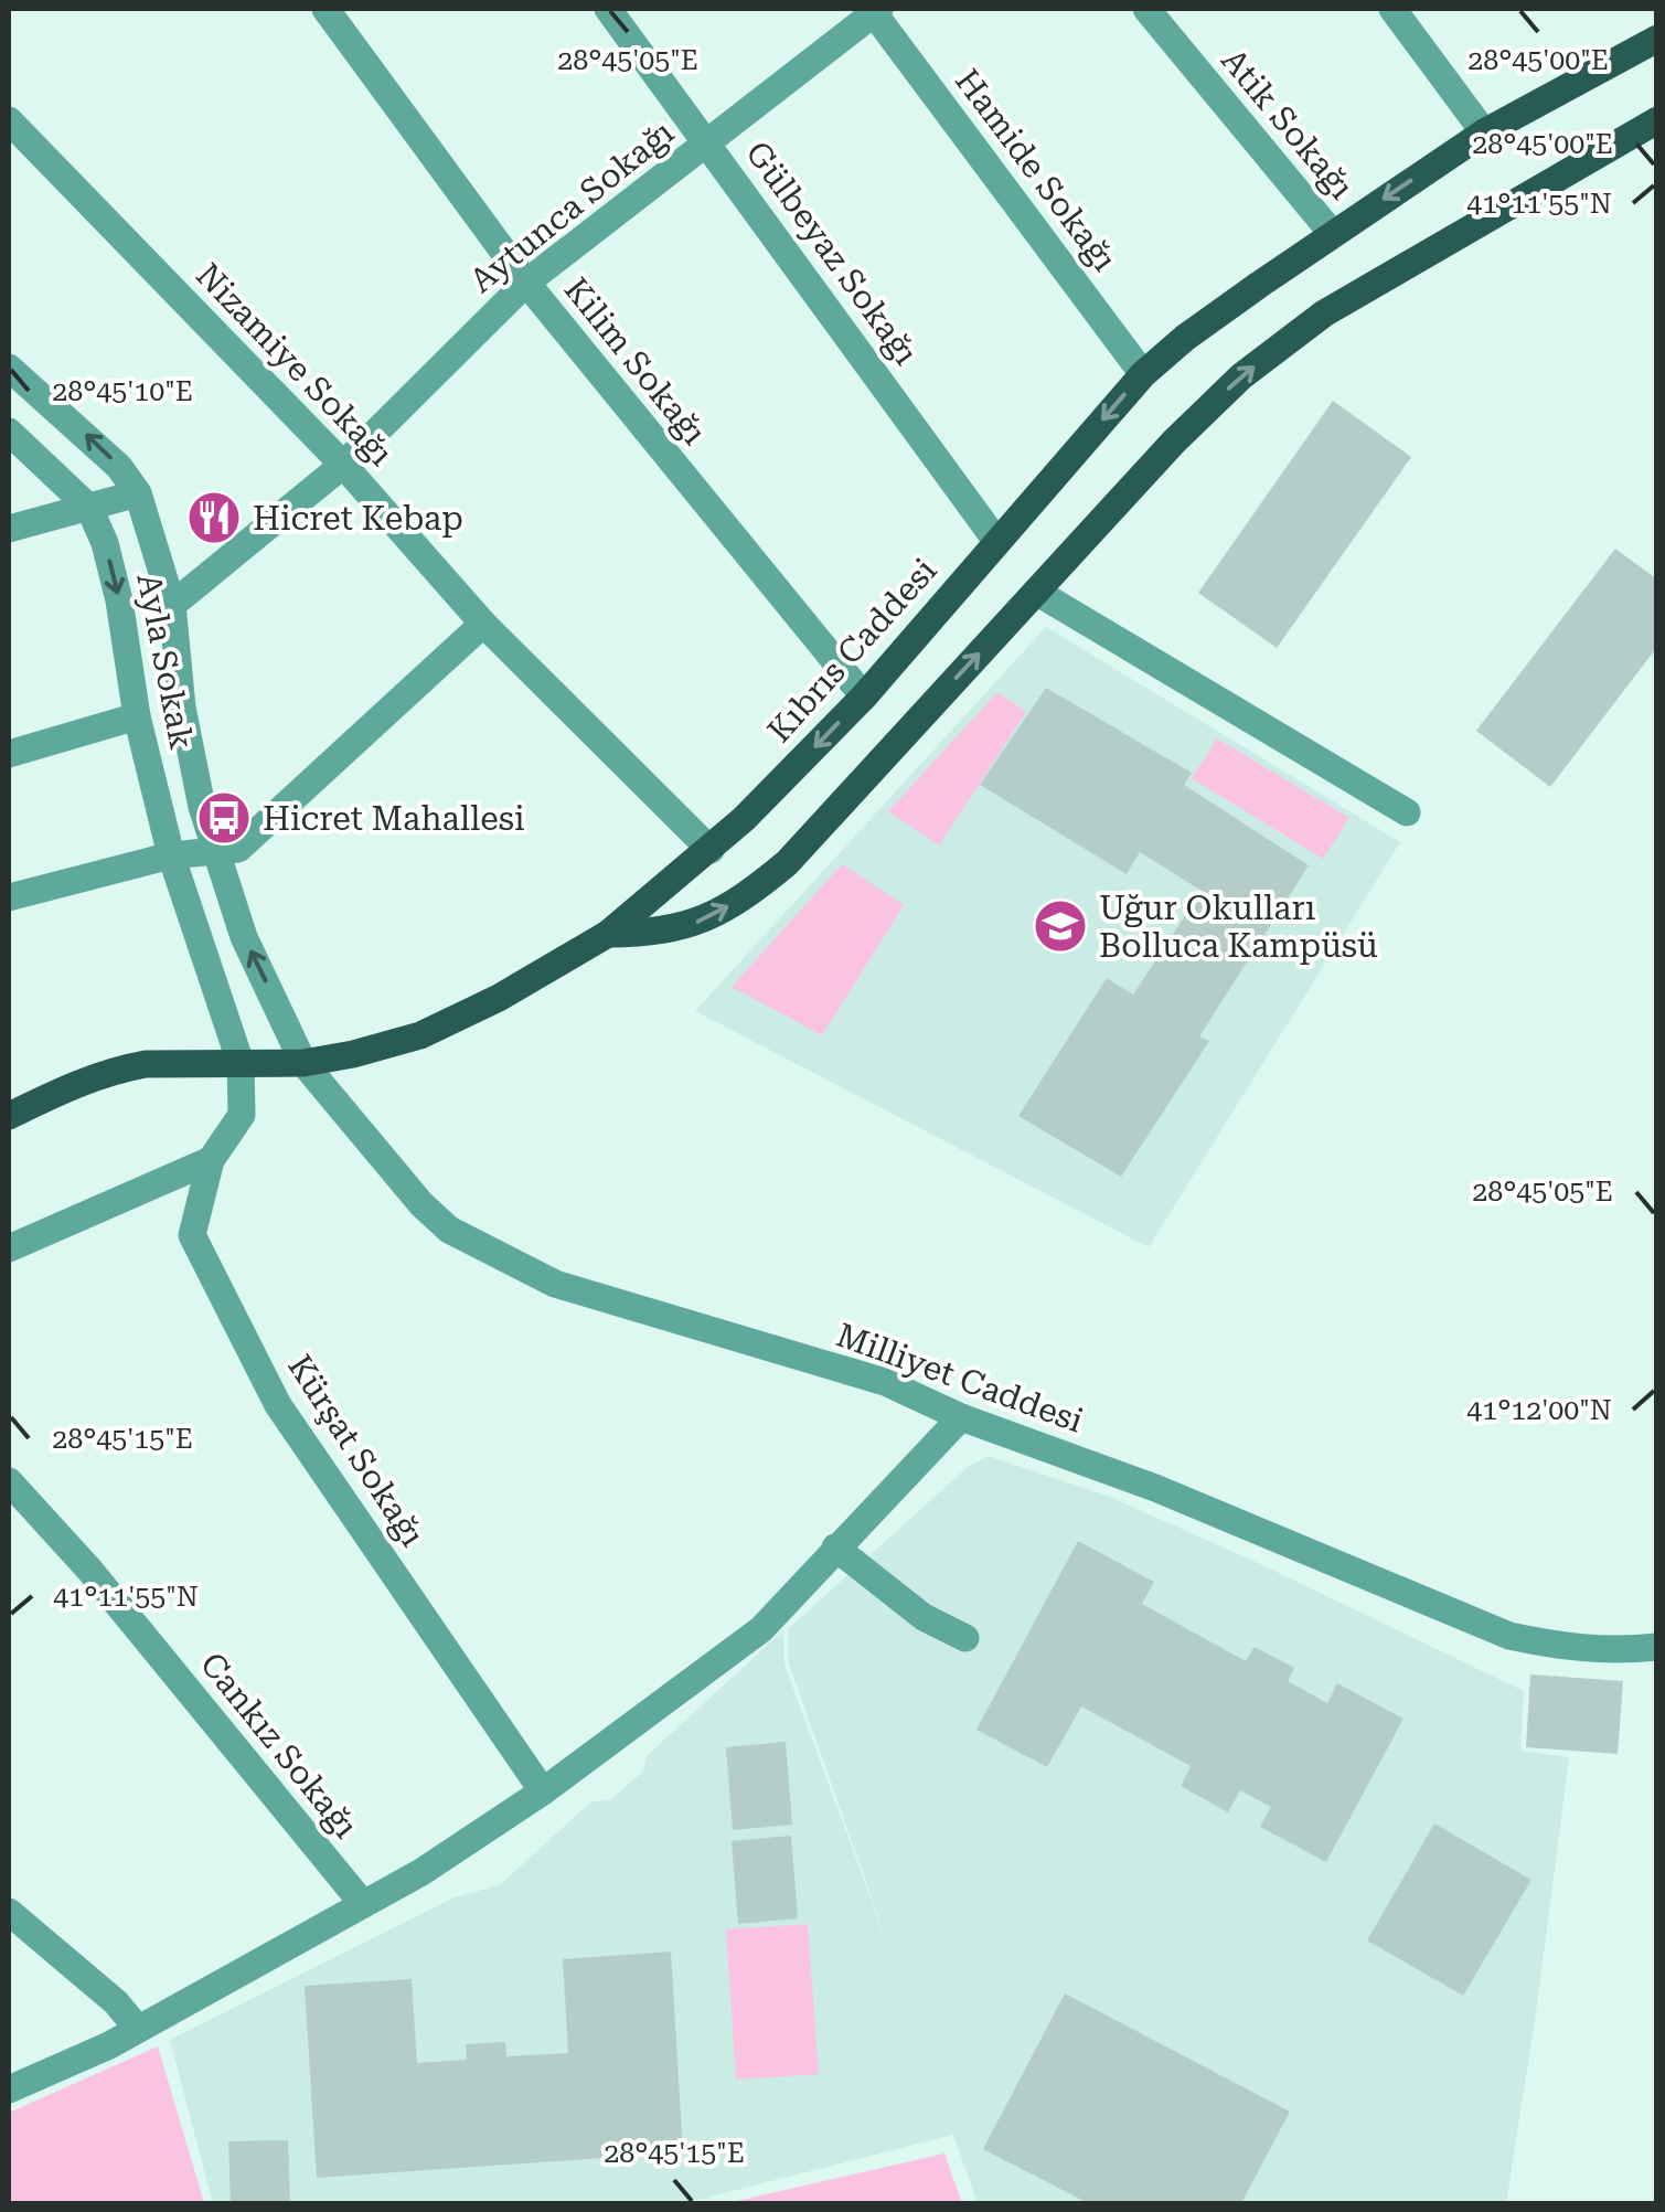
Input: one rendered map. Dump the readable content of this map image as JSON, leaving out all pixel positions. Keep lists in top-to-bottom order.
{
  "streets": {
    "main road": ["Kıbrıs Caddesi"],
    "street": [
      "Atik Sokağı",
      "Hamide Sokağı",
      "Aytunca Sokağı",
      "Gülbeyaz Sokağı",
      "Kilim Sokağı",
      "Nizamiye Sokağı",
      "Ayla Sokak",
      "Milliyet Caddesi",
      "Kürşat Sokağı",
      "Cankız Sokağı"
    ]
  },
  "crossings": [
    ["Atik Sokağı", "Kıbrıs Caddesi"],
    ["Hamide Sokağı", "Aytunca Sokağı"],
    ["Hamide Sokağı", "Kıbrıs Caddesi"],
    ["Aytunca Sokağı", "Gülbeyaz Sokağı"],
    ["Aytunca Sokağı", "Kilim Sokağı"],
    ["Aytunca Sokağı", "Nizamiye Sokağı"],
    ["Aytunca Sokağı", "Milliyet Caddesi"],
    ["Gülbeyaz Sokağı", "Kıbrıs Caddesi"],
    ["Kilim Sokağı", "Kıbrıs Caddesi"],
    ["Nizamiye Sokağı", "Kıbrıs Caddesi"],
    ["Kıbrıs Caddesi", "Ayla Sokak"],
    ["Kıbrıs Caddesi", "Milliyet Caddesi"],
    ["Kıbrıs Caddesi", "Kürşat Sokağı"],
    ["Ayla Sokak", "Kürşat Sokağı"]
  ],
  "places": {
    "restaurant": ["Hicret Kebap"],
    "bus stop": ["Hicret Mahallesi"],
    "school or university": ["Uğur Okulları Bolluca Kampüsü"]
  },
  "coordinates": [
    "28°45'05\"E",
    "28°45'00\"E",
    "41°11'55\"N",
    "28°45'10\"E",
    "41°12'00\"N",
    "28°45'15\"E"
  ]
}
